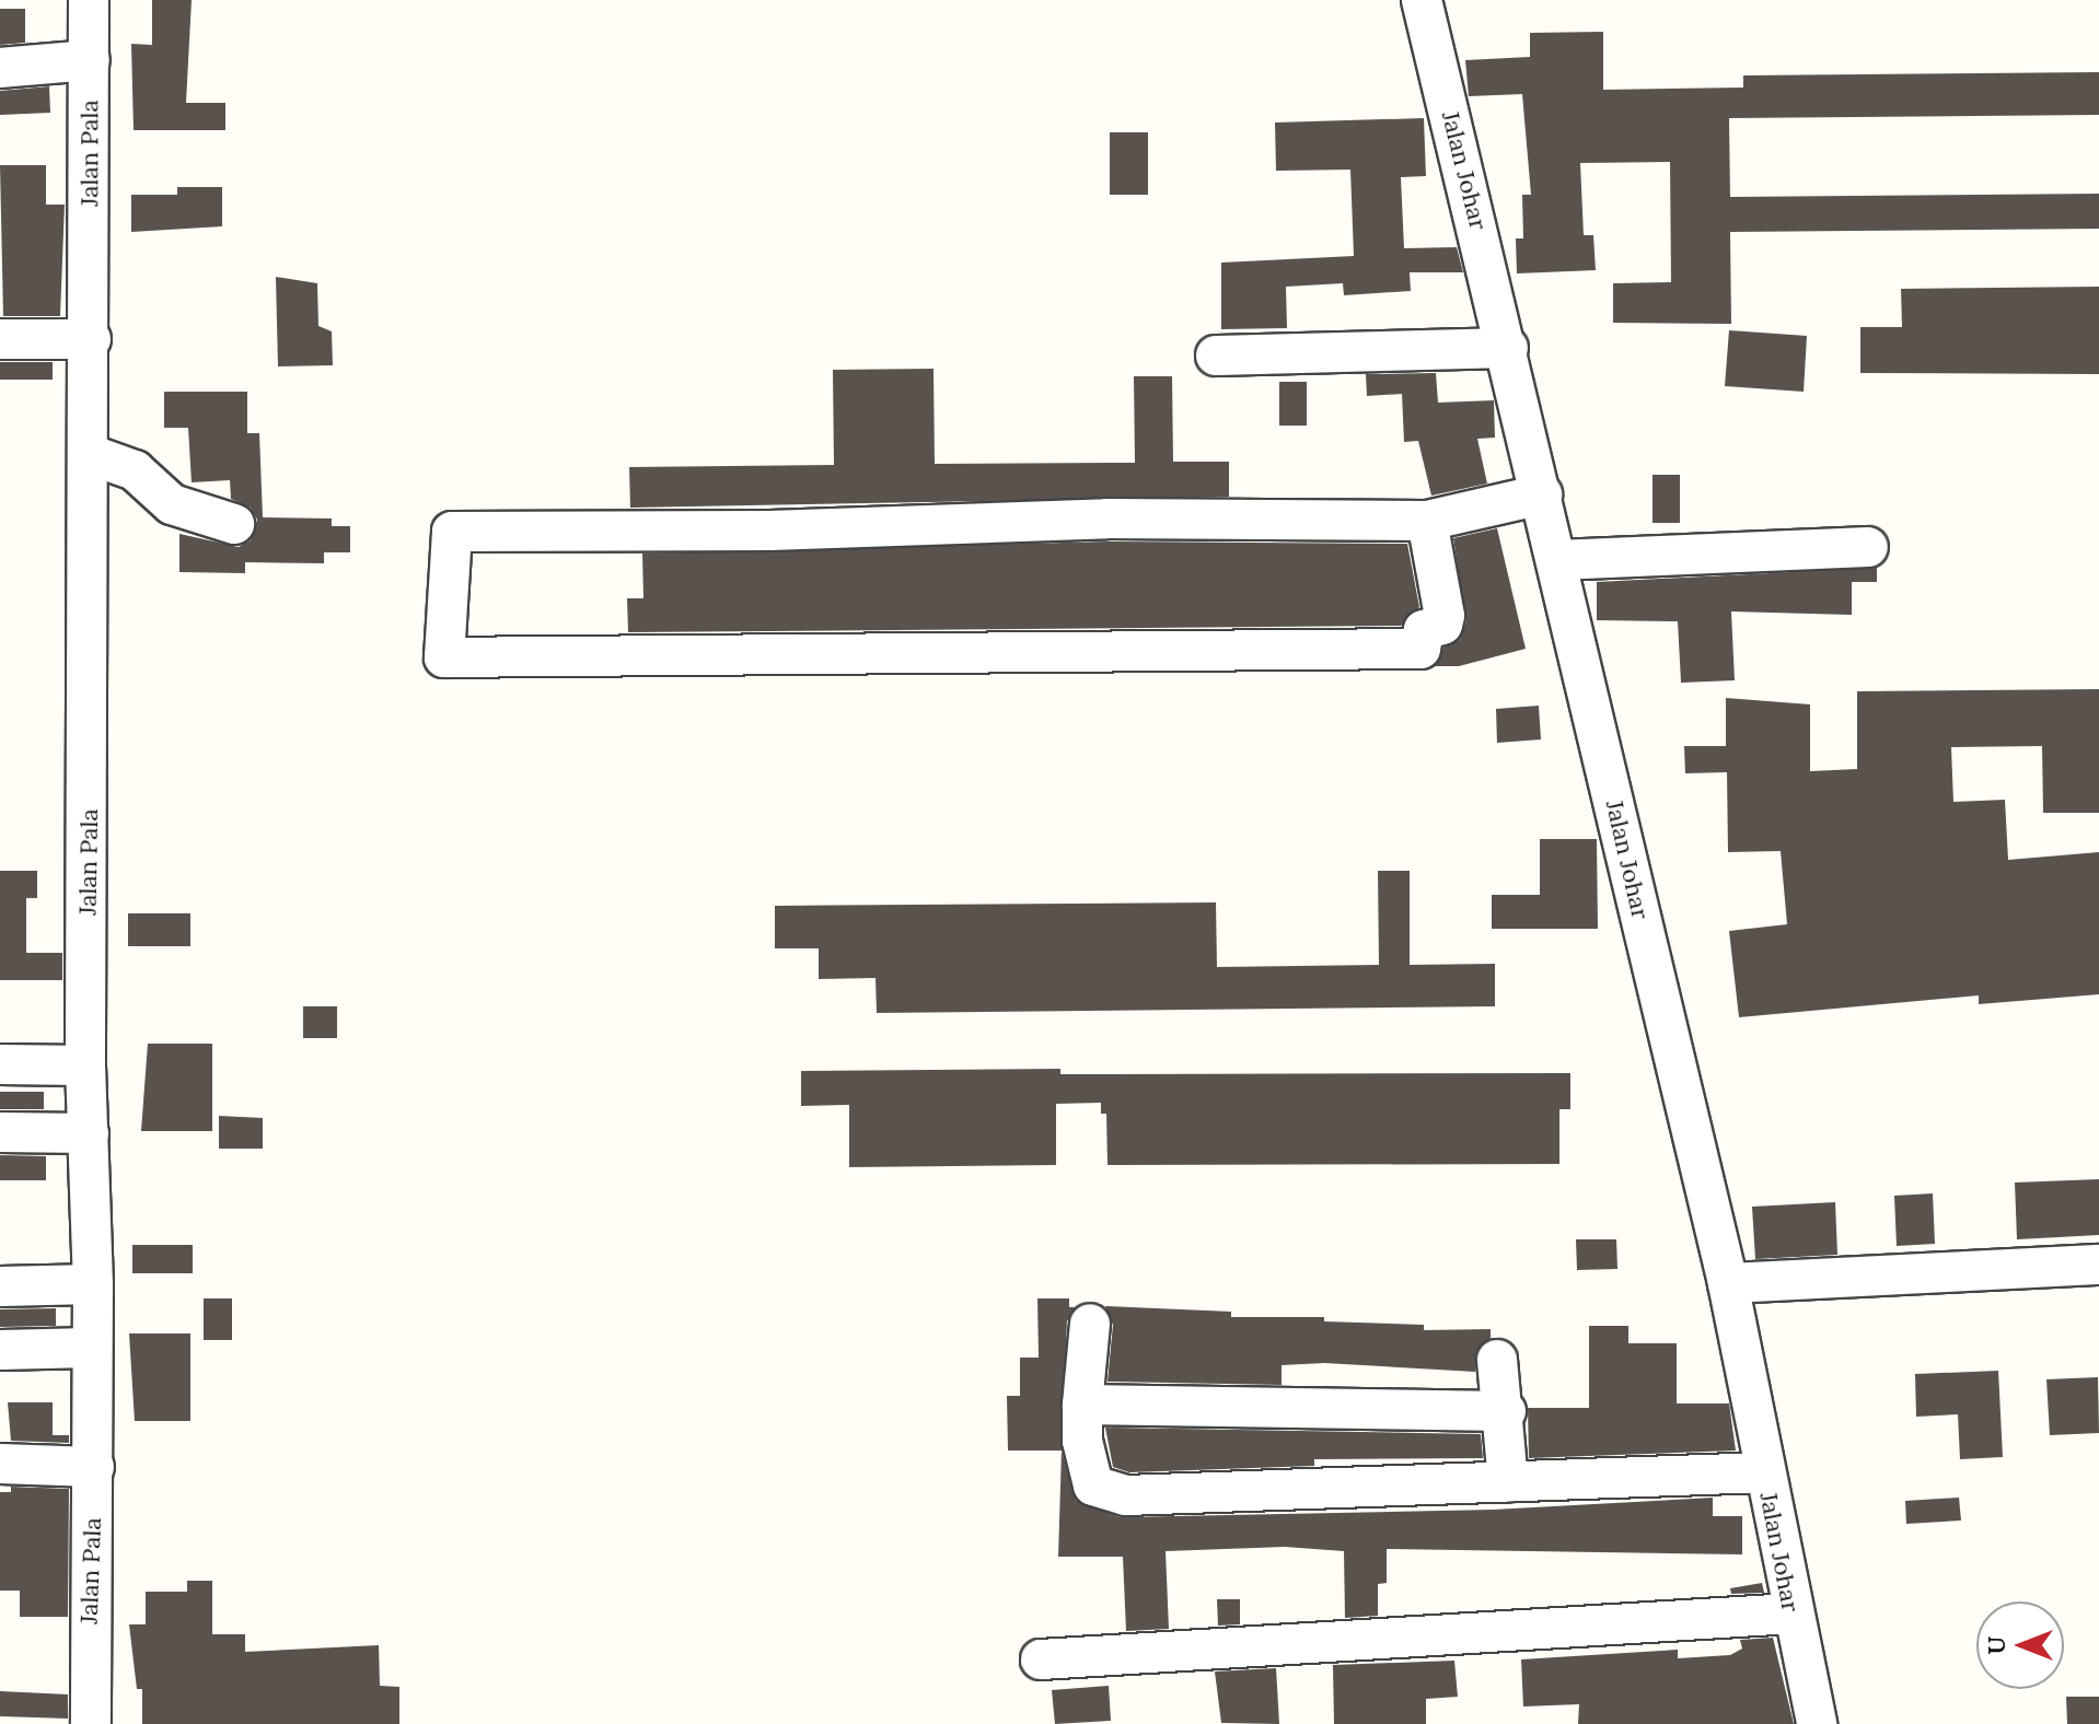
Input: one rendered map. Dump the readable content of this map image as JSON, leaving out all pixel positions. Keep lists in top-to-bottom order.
{
  "streets": {
    "street": ["Jalan Pala", "Jalan Johar"]
  },
  "north": "left"
}
